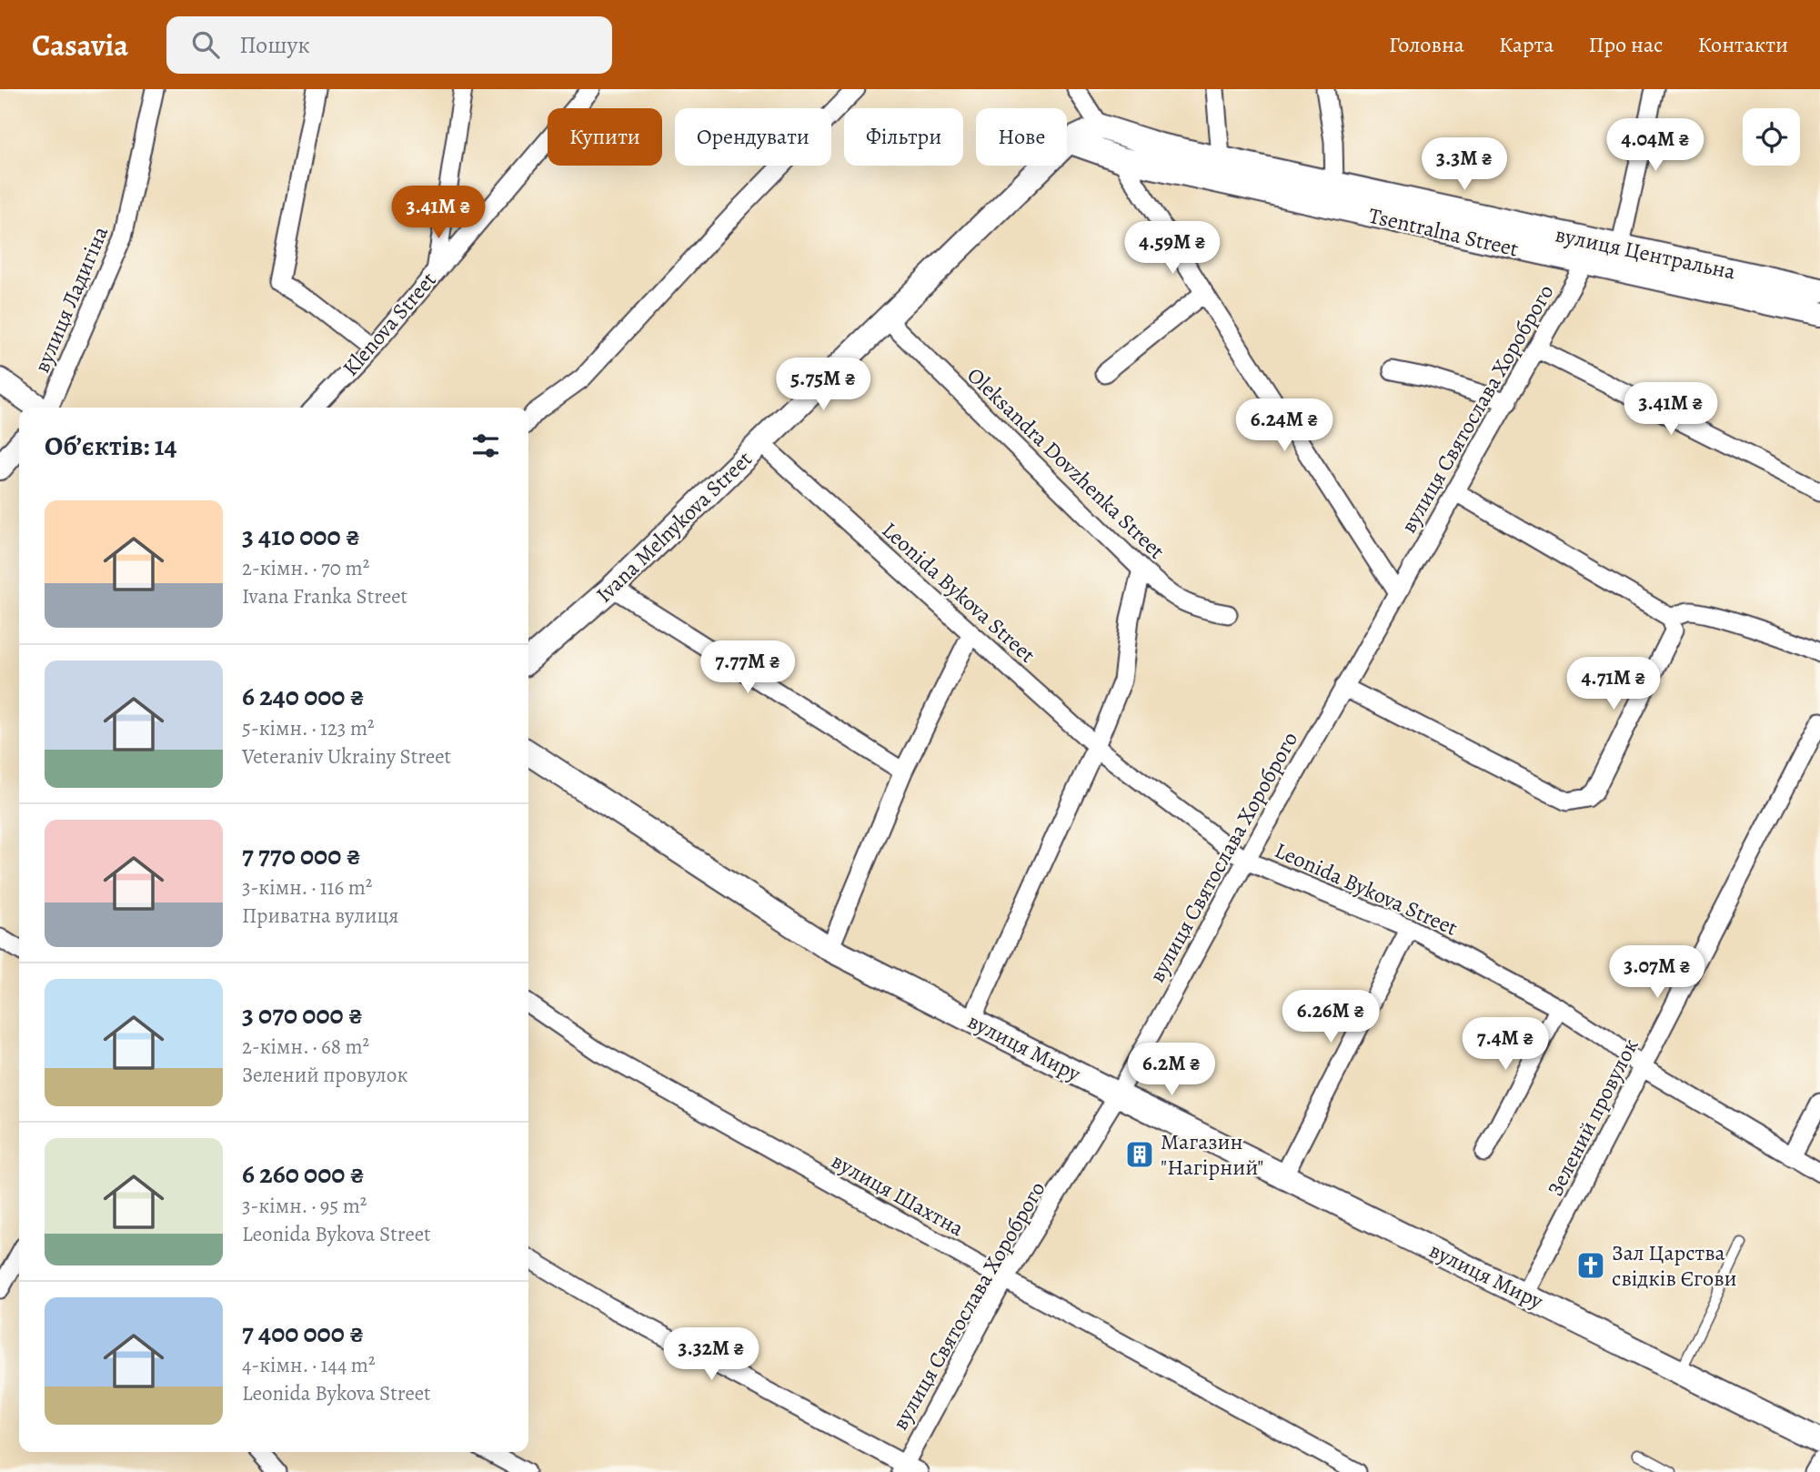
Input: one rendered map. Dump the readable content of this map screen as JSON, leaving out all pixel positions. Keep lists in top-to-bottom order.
{
  "streets": {
    "street": [
      "Tsentralna Street",
      "вулиця Центральна",
      "вулиця Ладигіна",
      "Klenova Street",
      "вулиця Святослава Хороброго",
      "Oleksandra Dovzhenka Street",
      "Ivana Melnykova Street",
      "Leonida Bykova Street",
      "вулиця Миру",
      "Зелений провулок",
      "вулиця Шахтна"
    ]
  },
  "crossings": [
    ["Tsentralna Street", "вулиця Центральна"],
    ["Tsentralna Street", "вулиця Святослава Хороброго"],
    ["Tsentralna Street", "Ivana Melnykova Street"],
    ["вулиця Центральна", "Ivana Melnykova Street"],
    ["вулиця Святослава Хороброго", "Leonida Bykova Street"],
    ["вулиця Святослава Хороброго", "вулиця Миру"],
    ["вулиця Святослава Хороброго", "вулиця Шахтна"],
    ["Oleksandra Dovzhenka Street", "Ivana Melnykova Street"],
    ["Ivana Melnykova Street", "Leonida Bykova Street"],
    ["Leonida Bykova Street", "Зелений провулок"],
    ["вулиця Миру", "Зелений провулок"]
  ],
  "places": {
    "building": ["Магазин \"Нагірний\""],
    "church": ["Зал Царства свідків Єгови"]
  },
  "page": {
    "header": "Casavia",
    "search": "Пошук",
    "nav": [
      "Головна",
      "Карта",
      "Про нас",
      "Контакти"
    ],
    "chip": [
      "Купити",
      "Орендувати",
      "Фільтри",
      "Нове"
    ],
    "price": [
      "4.04M ₴",
      "3.3M ₴",
      "3.41M ₴",
      "4.59M ₴",
      "5.75M ₴",
      "3.41M ₴",
      "6.24M ₴",
      "7.77M ₴",
      "4.71M ₴",
      "3.07M ₴",
      "6.26M ₴",
      "7.4M ₴",
      "6.2M ₴",
      "3.32M ₴"
    ],
    "heading": "Об’єктів: 14",
    "list": [
      {
        "name": "3 410 000 ₴",
        "note": "2-кімн. · 70 m² · Ivana Franka Street"
      },
      {
        "name": "6 240 000 ₴",
        "note": "5-кімн. · 123 m² · Veteraniv Ukrainy Street"
      },
      {
        "name": "7 770 000 ₴",
        "note": "3-кімн. · 116 m² · Приватна вулиця"
      },
      {
        "name": "3 070 000 ₴",
        "note": "2-кімн. · 68 m² · Зелений провулок"
      },
      {
        "name": "6 260 000 ₴",
        "note": "3-кімн. · 95 m² · Leonida Bykova Street"
      },
      {
        "name": "7 400 000 ₴",
        "note": "4-кімн. · 144 m² · Leonida Bykova Street"
      }
    ]
  }
}
